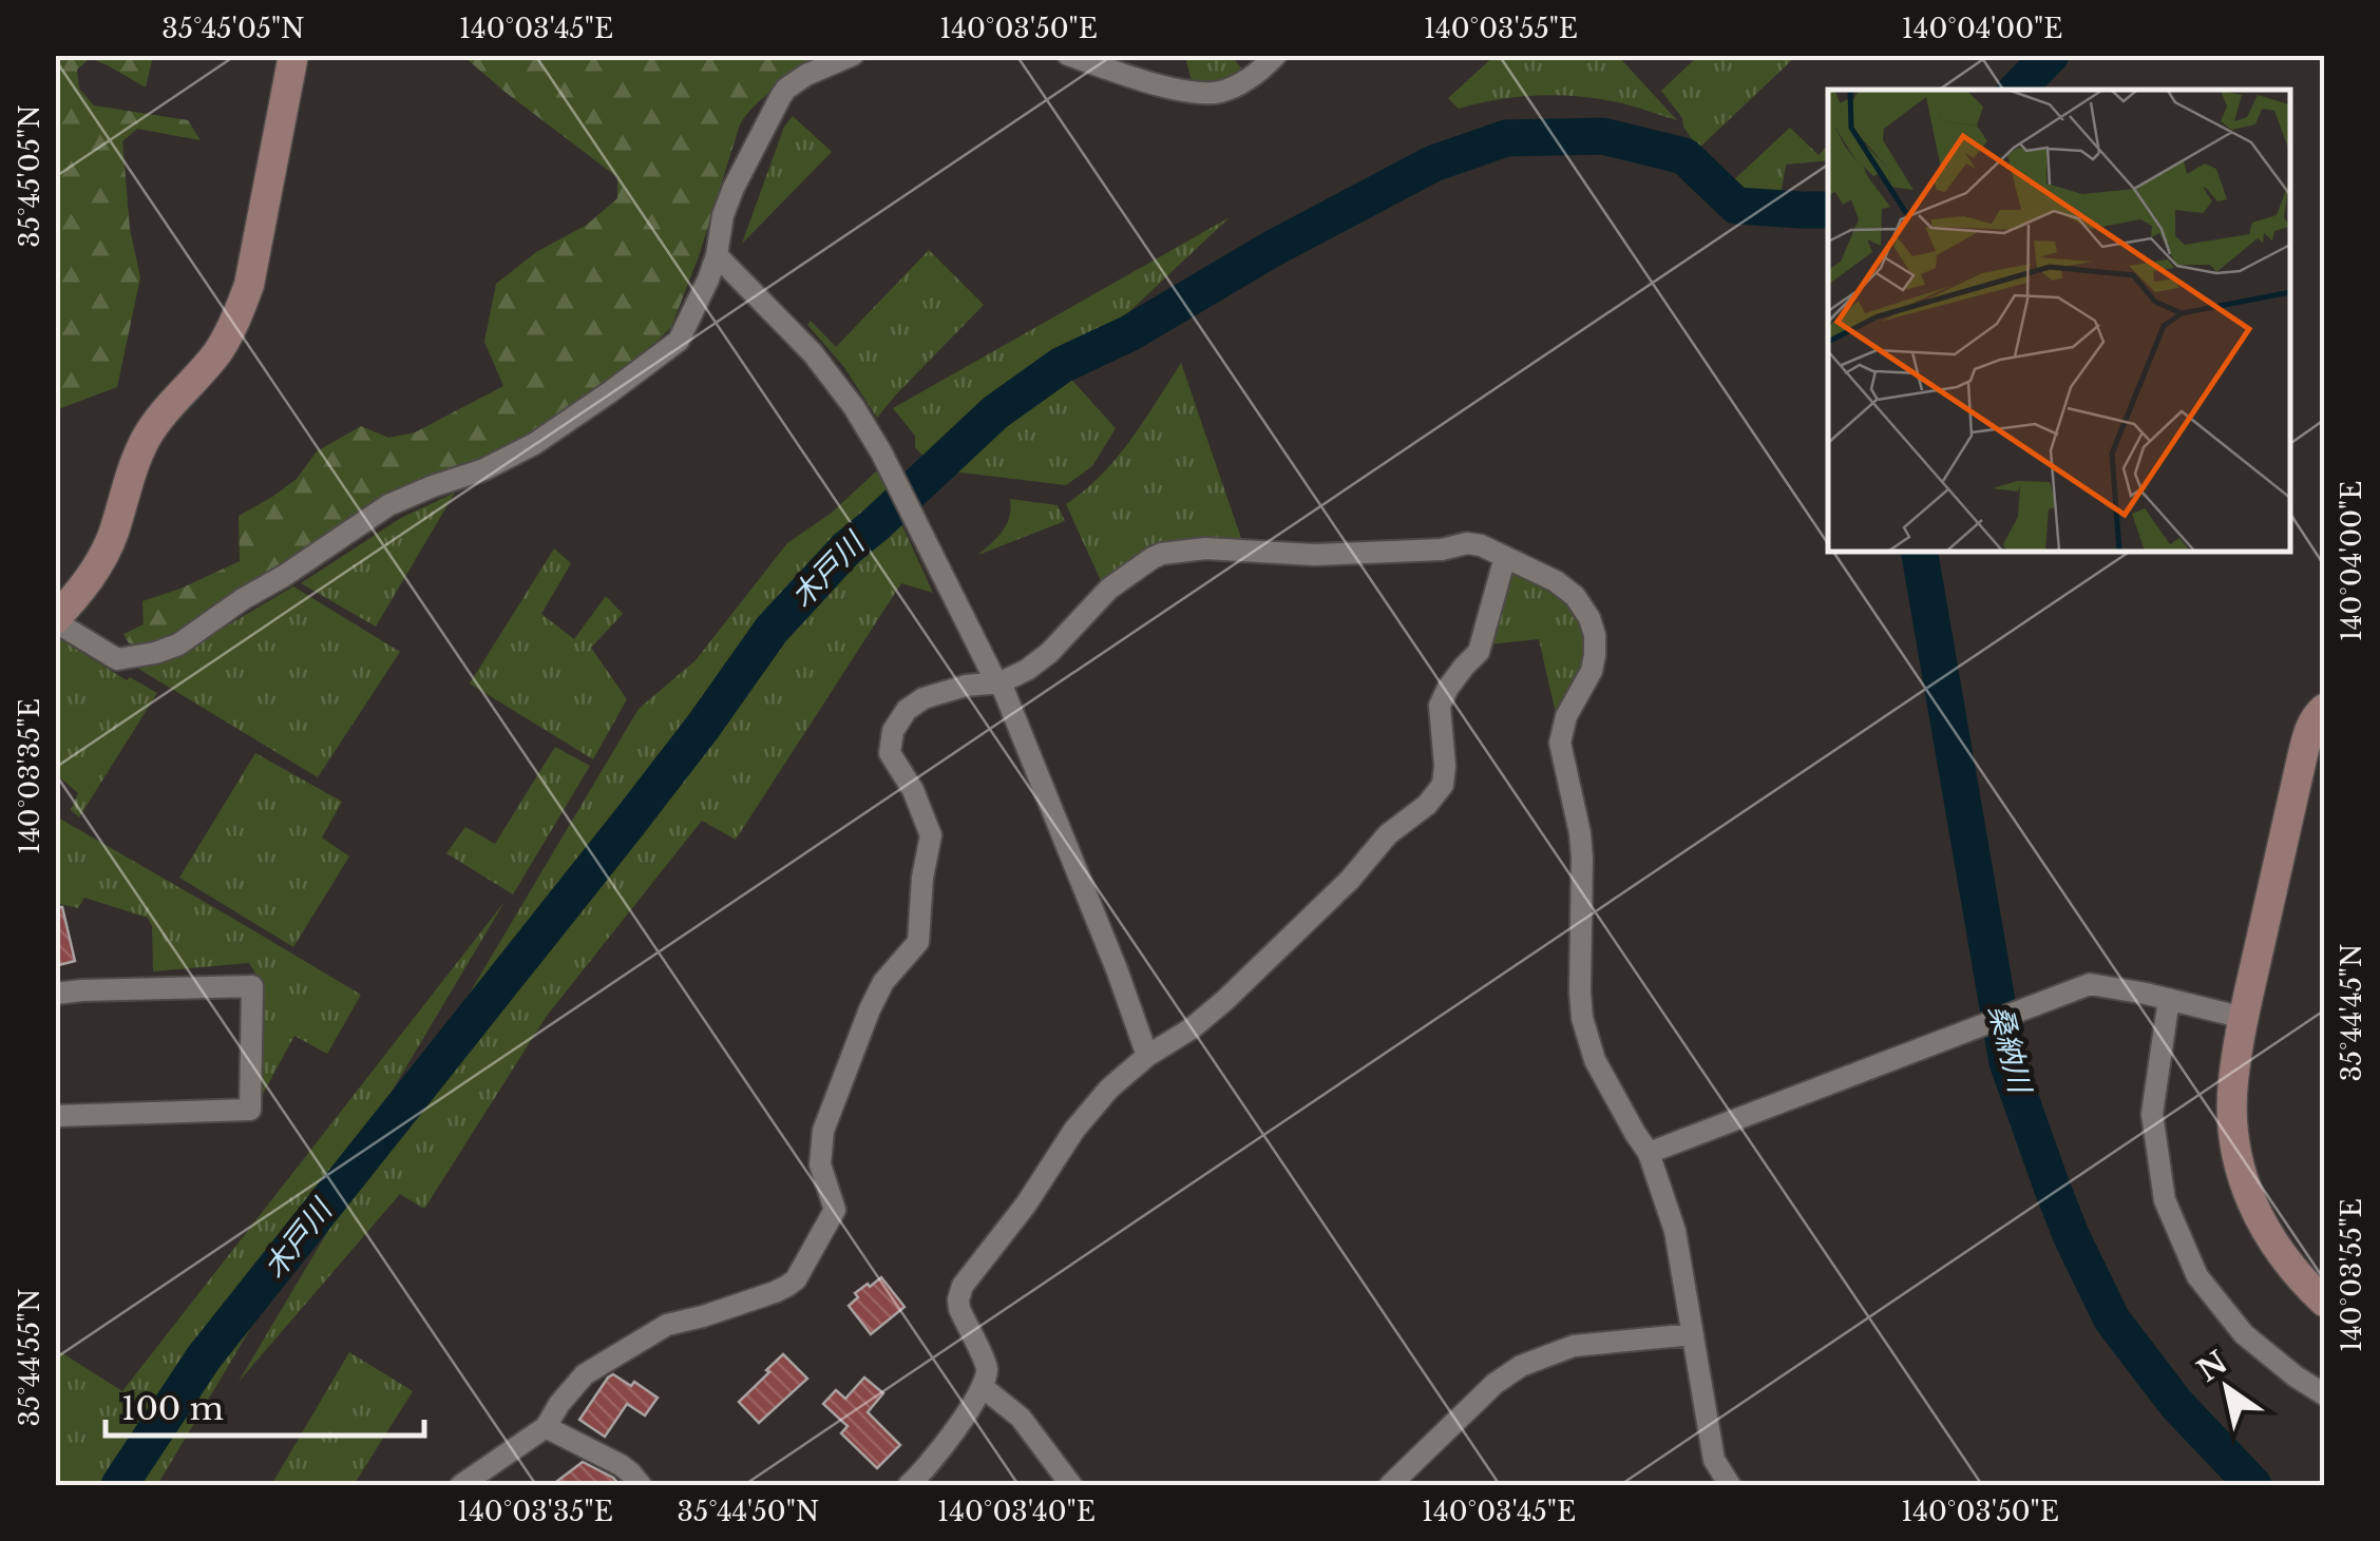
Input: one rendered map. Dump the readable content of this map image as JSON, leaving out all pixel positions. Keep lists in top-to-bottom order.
{
  "water": ["木戸川", "桑納川"],
  "scale_bar": "100 m",
  "north": "top left",
  "coordinates": [
    "35°45'05\"N",
    "140°03'45\"E",
    "140°03'50\"E",
    "140°03'55\"E",
    "140°04'00\"E",
    "140°03'35\"E",
    "35°44'45\"N",
    "35°44'55\"N",
    "35°44'50\"N",
    "140°03'40\"E"
  ]
}
